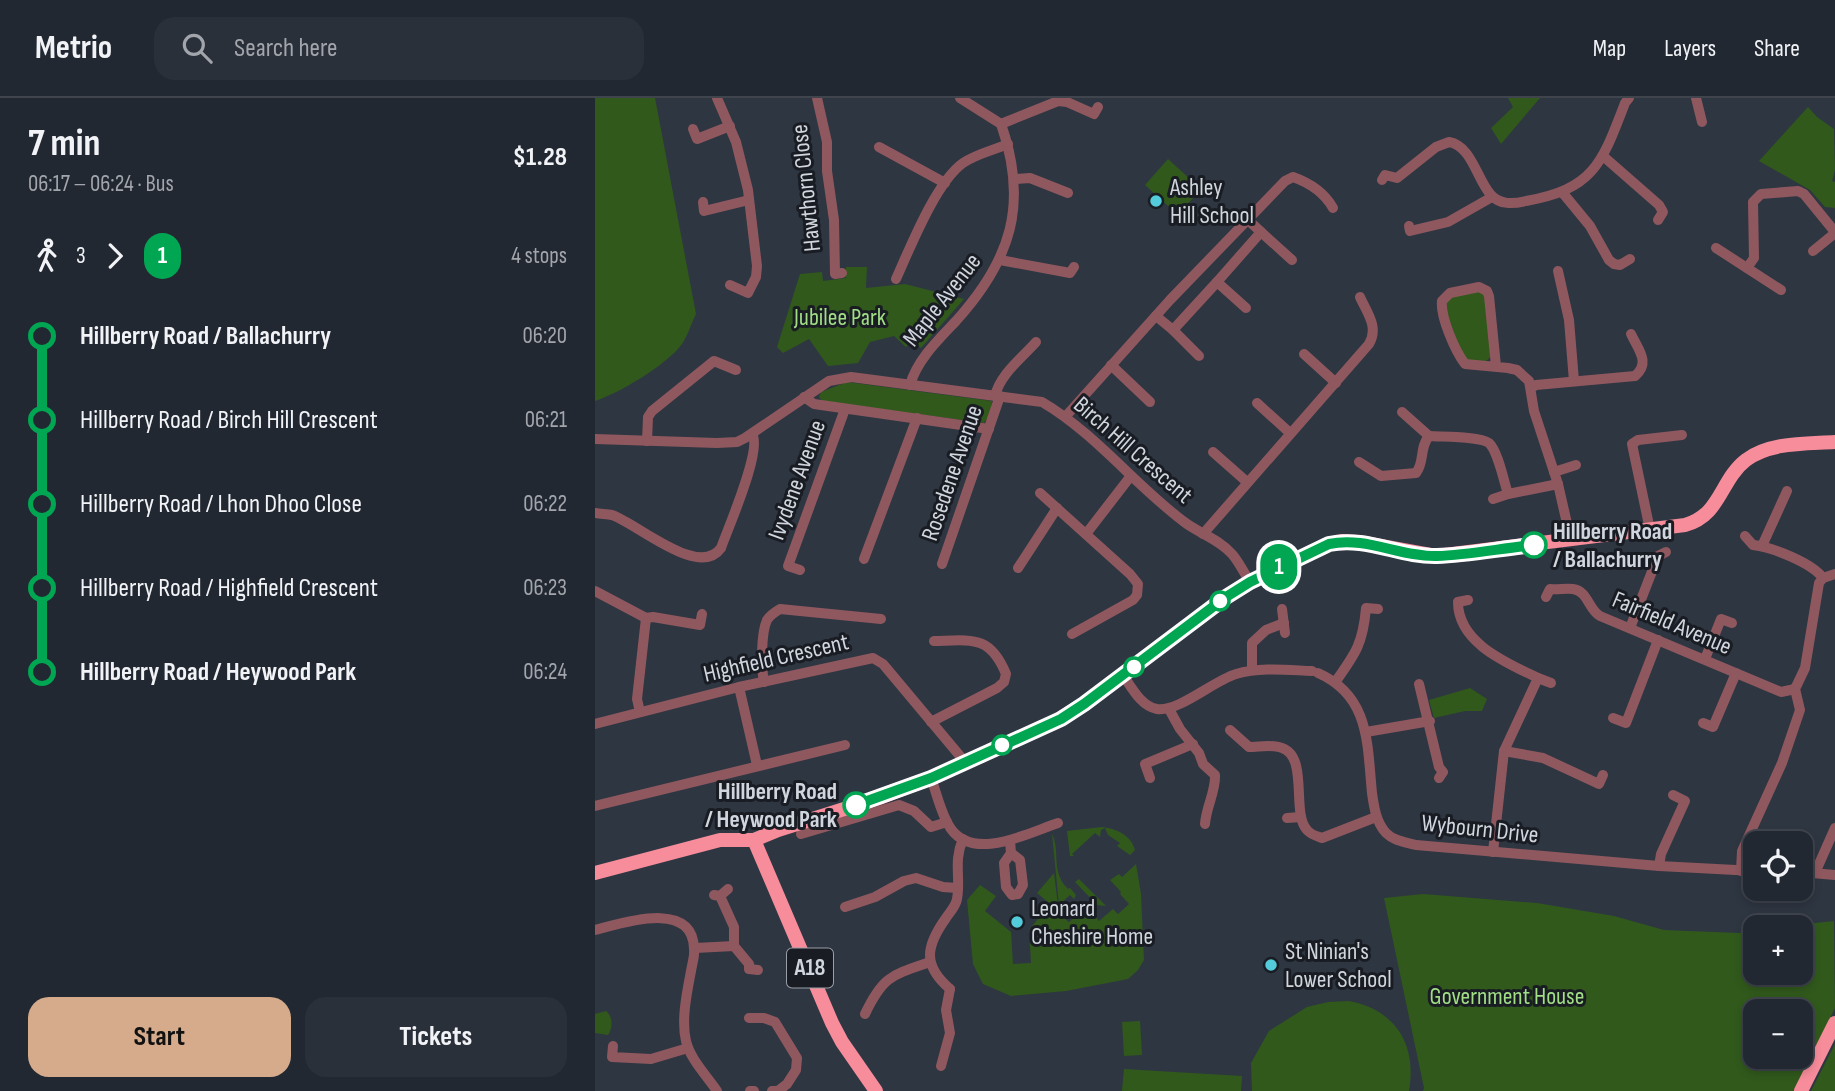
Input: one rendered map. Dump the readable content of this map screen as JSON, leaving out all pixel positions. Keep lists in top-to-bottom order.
{
  "streets": {
    "highway": ["A18"],
    "street": [
      "Hawthorn Close",
      "Maple Avenue",
      "Birch Hill Crescent",
      "Rosedene Avenue",
      "Ivydene Avenue",
      "Fairfield Avenue",
      "Highfield Crescent",
      "Wybourn Drive"
    ]
  },
  "crossings": [
    ["Maple Avenue", "Birch Hill Crescent"],
    ["Birch Hill Crescent", "Rosedene Avenue"]
  ],
  "parks": ["Jubilee Park", "Government House"],
  "places": [
    "Ashley Hill School",
    "Hillberry Road / Ballachurry",
    "Hillberry Road / Heywood Park",
    "Leonard Cheshire Home",
    "St Ninian's Lower School"
  ],
  "lines": ["bus line 1"],
  "page": {
    "header": "Metrio",
    "search": "Search here",
    "nav": ["Map", "Layers", "Share"],
    "heading": ["7 min", "06:17 – 06:24 · Bus", "$1.28"],
    "on_map": "1",
    "legs": ["3", "1", "4 stops"],
    "list": [
      {
        "name": "Hillberry Road / Ballachurry",
        "value": "06:20"
      },
      {
        "name": "Hillberry Road / Birch Hill Crescent",
        "value": "06:21"
      },
      {
        "name": "Hillberry Road / Lhon Dhoo Close",
        "value": "06:22"
      },
      {
        "name": "Hillberry Road / Highfield Crescent",
        "value": "06:23"
      },
      {
        "name": "Hillberry Road / Heywood Park",
        "value": "06:24"
      }
    ],
    "map_buttons": ["+", "−"],
    "buttons": ["Start", "Tickets"]
  }
}
